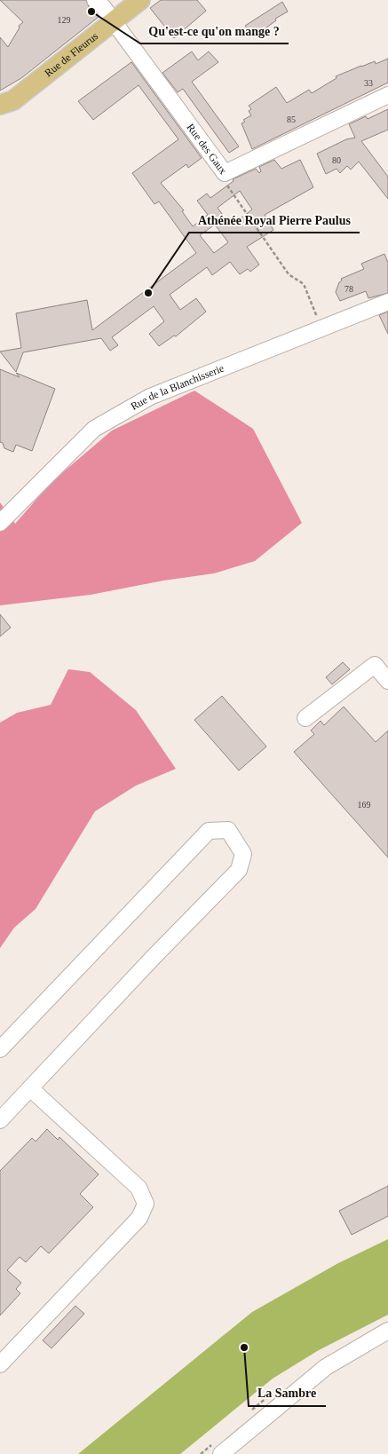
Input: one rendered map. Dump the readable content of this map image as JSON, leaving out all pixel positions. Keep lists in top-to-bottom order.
{
  "streets": {
    "main road": ["Rue de Fleurus"],
    "street": ["Rue des Gaux", "Rue de la Blanchisserie"]
  },
  "crossings": [
    ["Rue de Fleurus", "Rue des Gaux"]
  ],
  "places": ["Qu'est-ce qu'on mange ?", "Athénée Royal Pierre Paulus", "La Sambre"],
  "house_numbers": [
    "129",
    "33",
    "85",
    "80",
    "78",
    "169"
  ]
}
